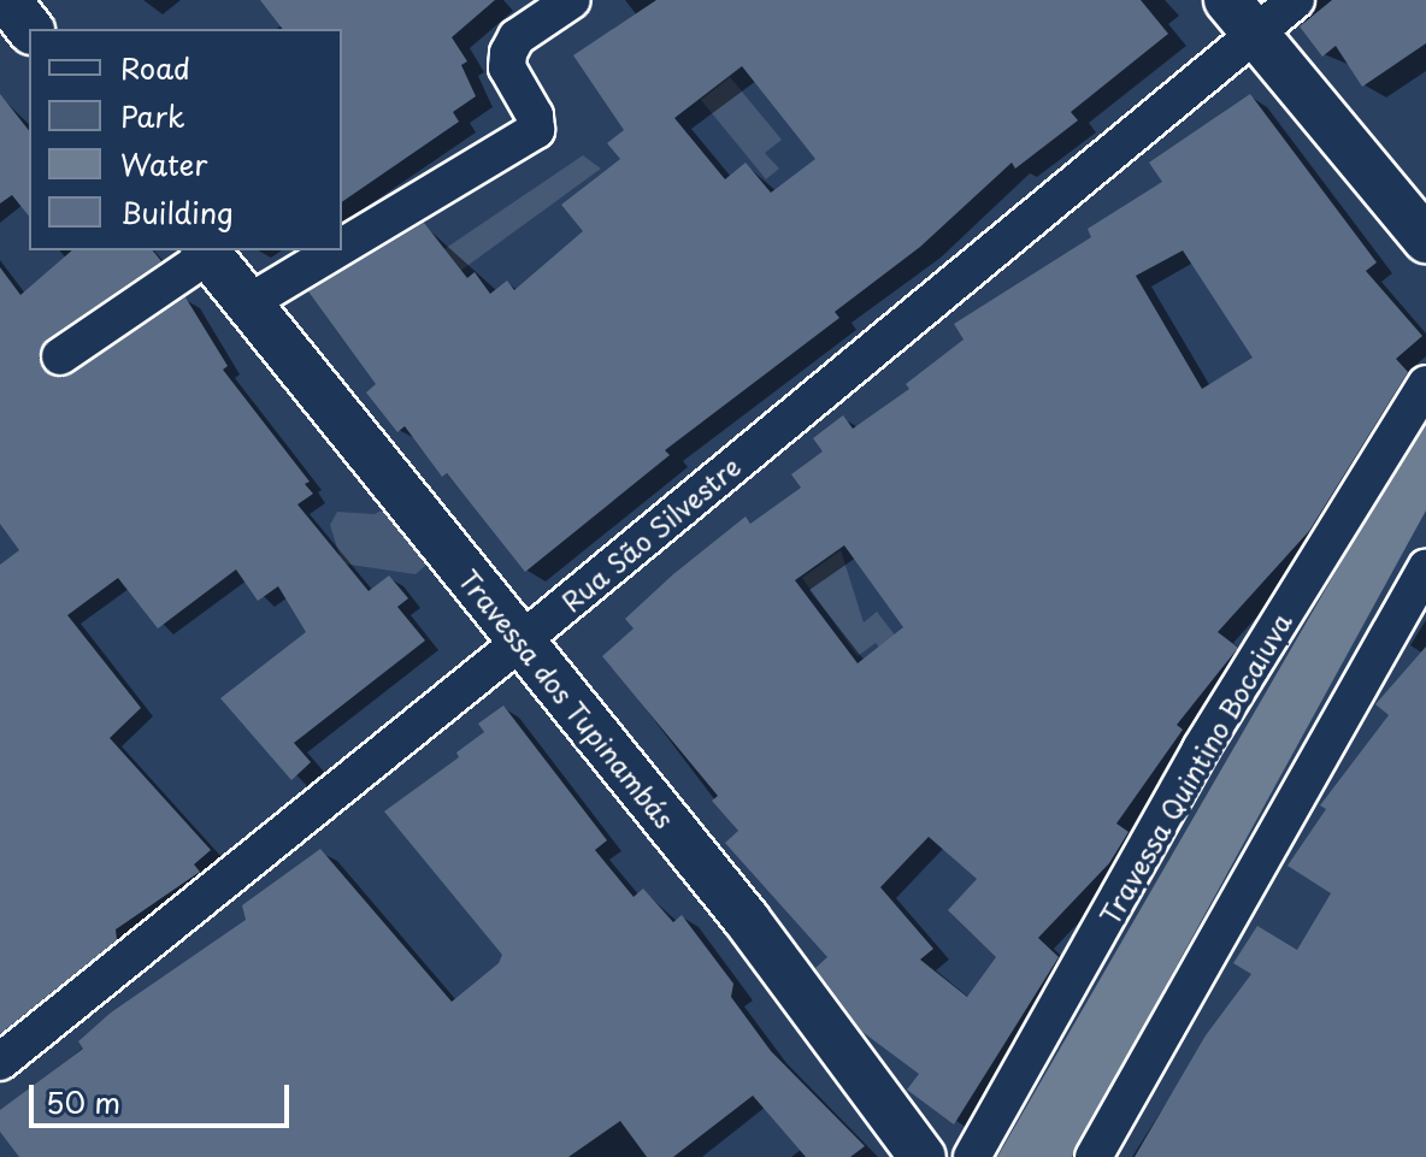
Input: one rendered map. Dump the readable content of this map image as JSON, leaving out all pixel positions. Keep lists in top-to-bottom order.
{
  "streets": {
    "street": ["Rua São Silvestre", "Travessa dos Tupinambás", "Travessa Quintino Bocaiuva"]
  },
  "crossings": [
    ["Rua São Silvestre", "Travessa dos Tupinambás"]
  ],
  "legend": [
    "Road",
    "Park",
    "Water",
    "Building"
  ],
  "scale_bar": "50 m"
}
